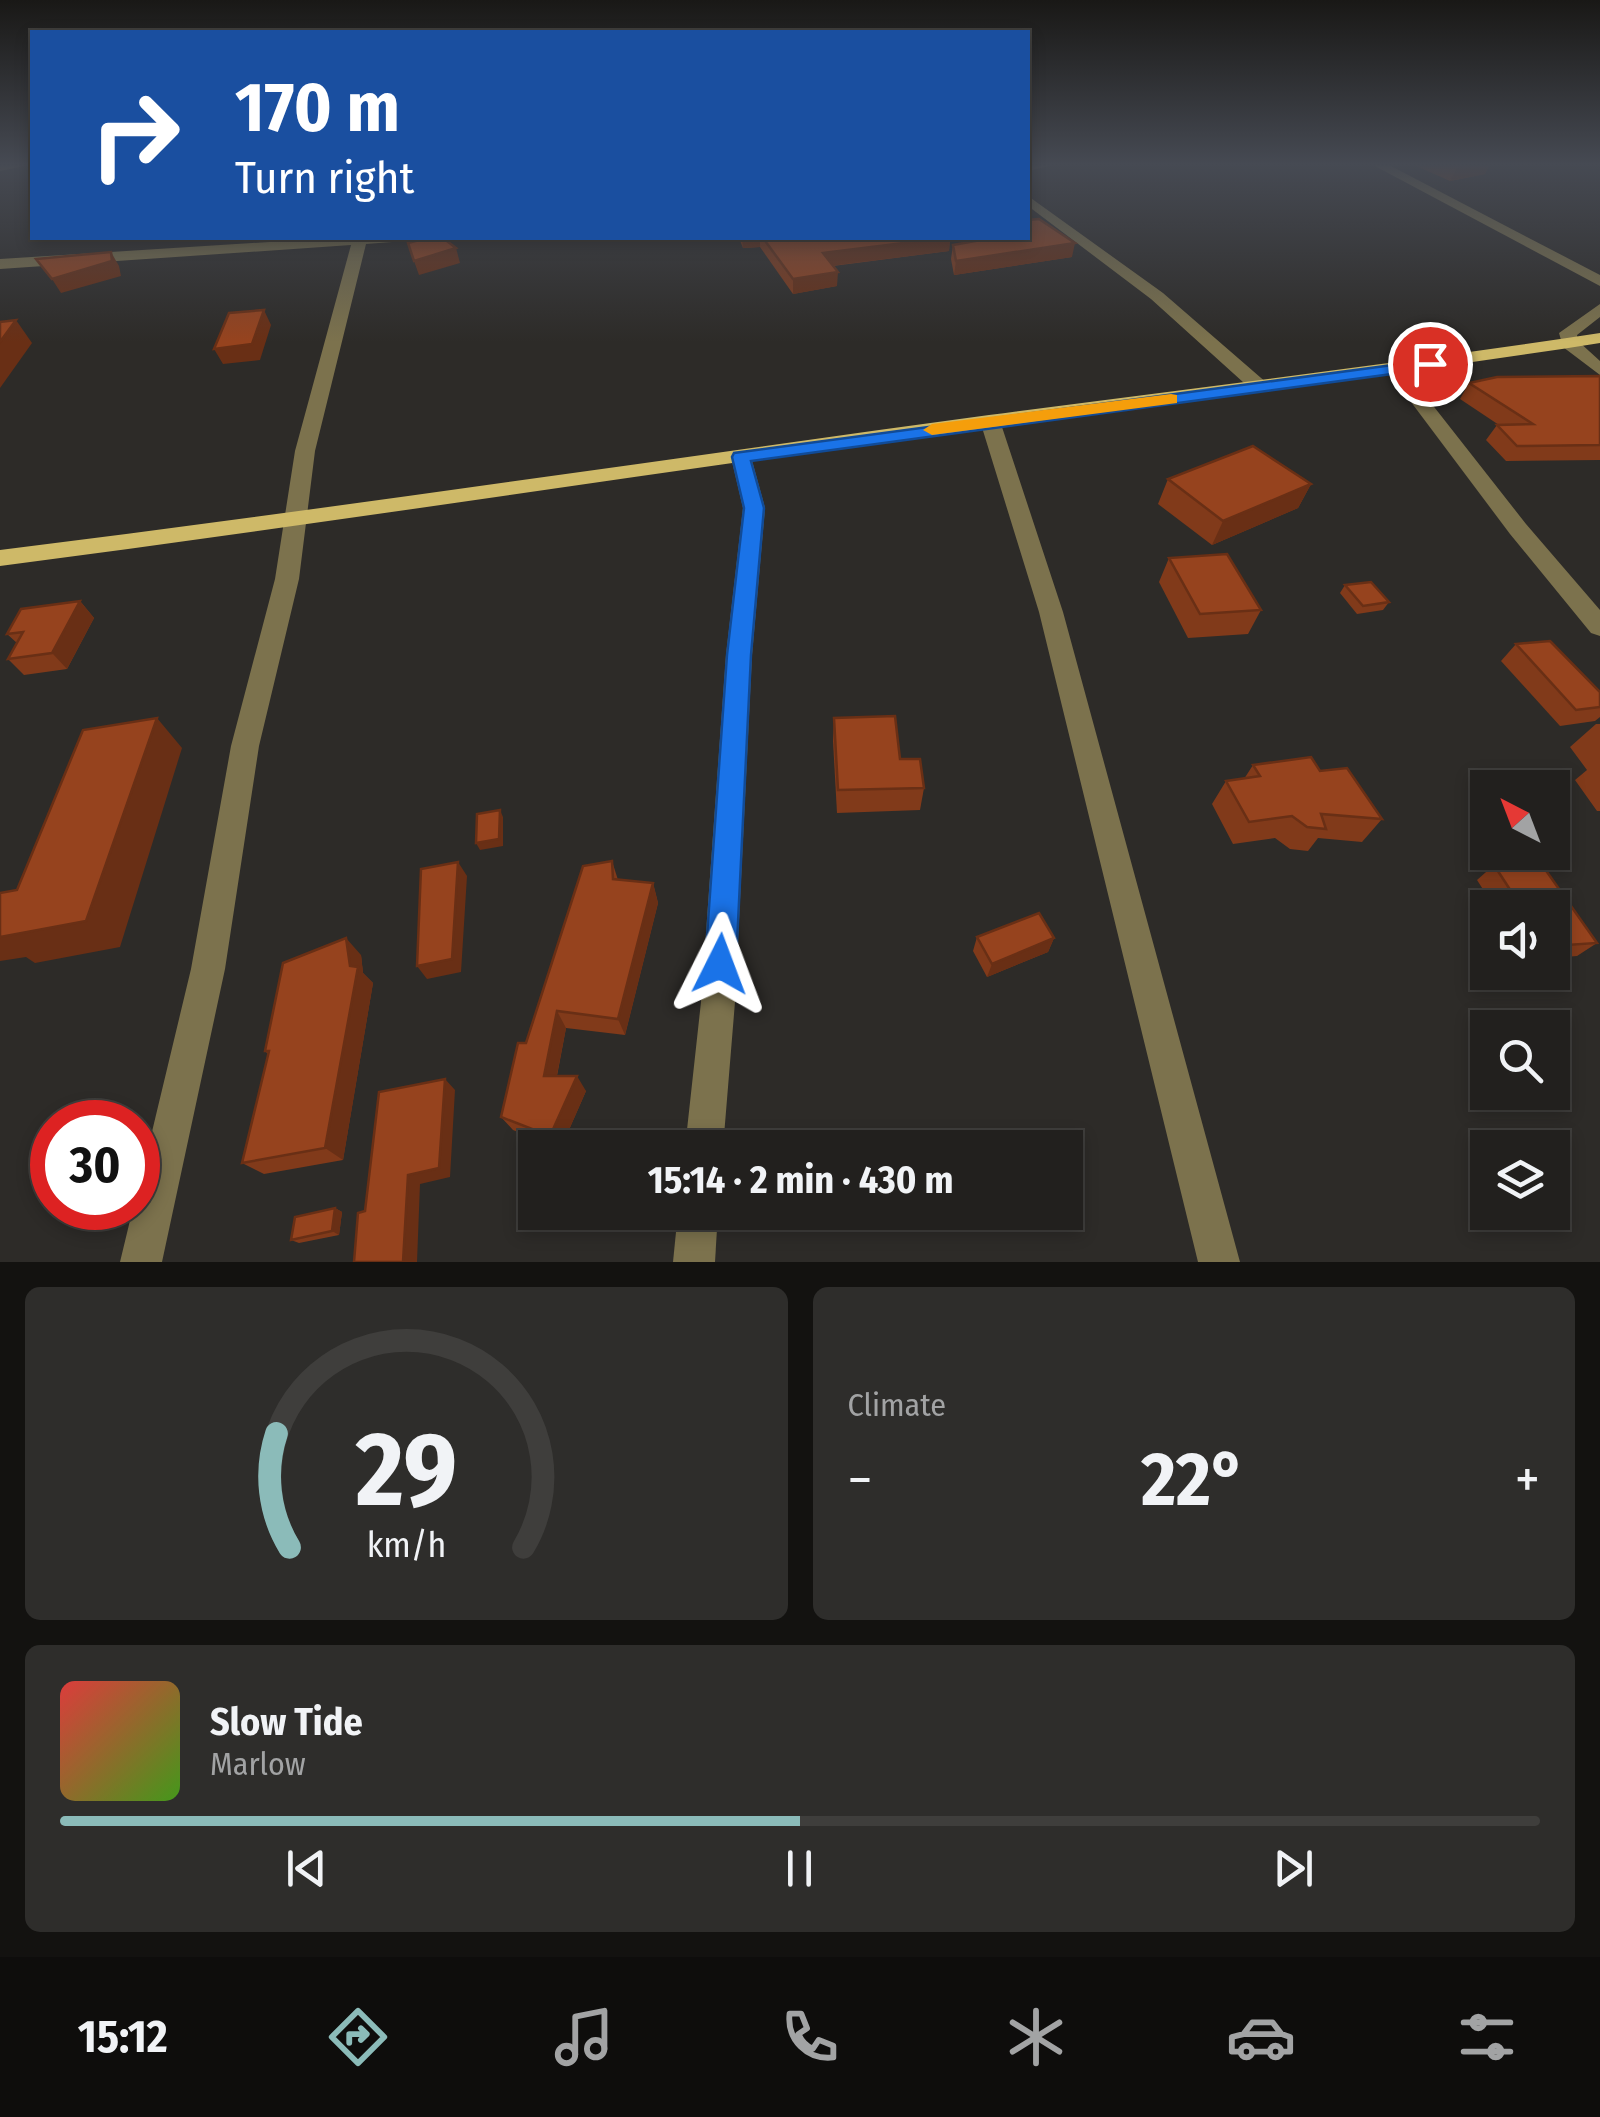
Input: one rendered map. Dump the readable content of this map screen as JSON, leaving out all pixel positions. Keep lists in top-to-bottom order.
{
  "north": "top left",
  "page": {
    "turn": ["170 m", "Turn right"],
    "limit": "30",
    "trip": "15:14 · 2 min · 430 m",
    "tile": "Climate",
    "heat": ["−", "22°", "+"],
    "song": ["Slow Tide", "Marlow"],
    "tabs": "15:12",
    "gauge": ["29", "km/h"]
  }
}
